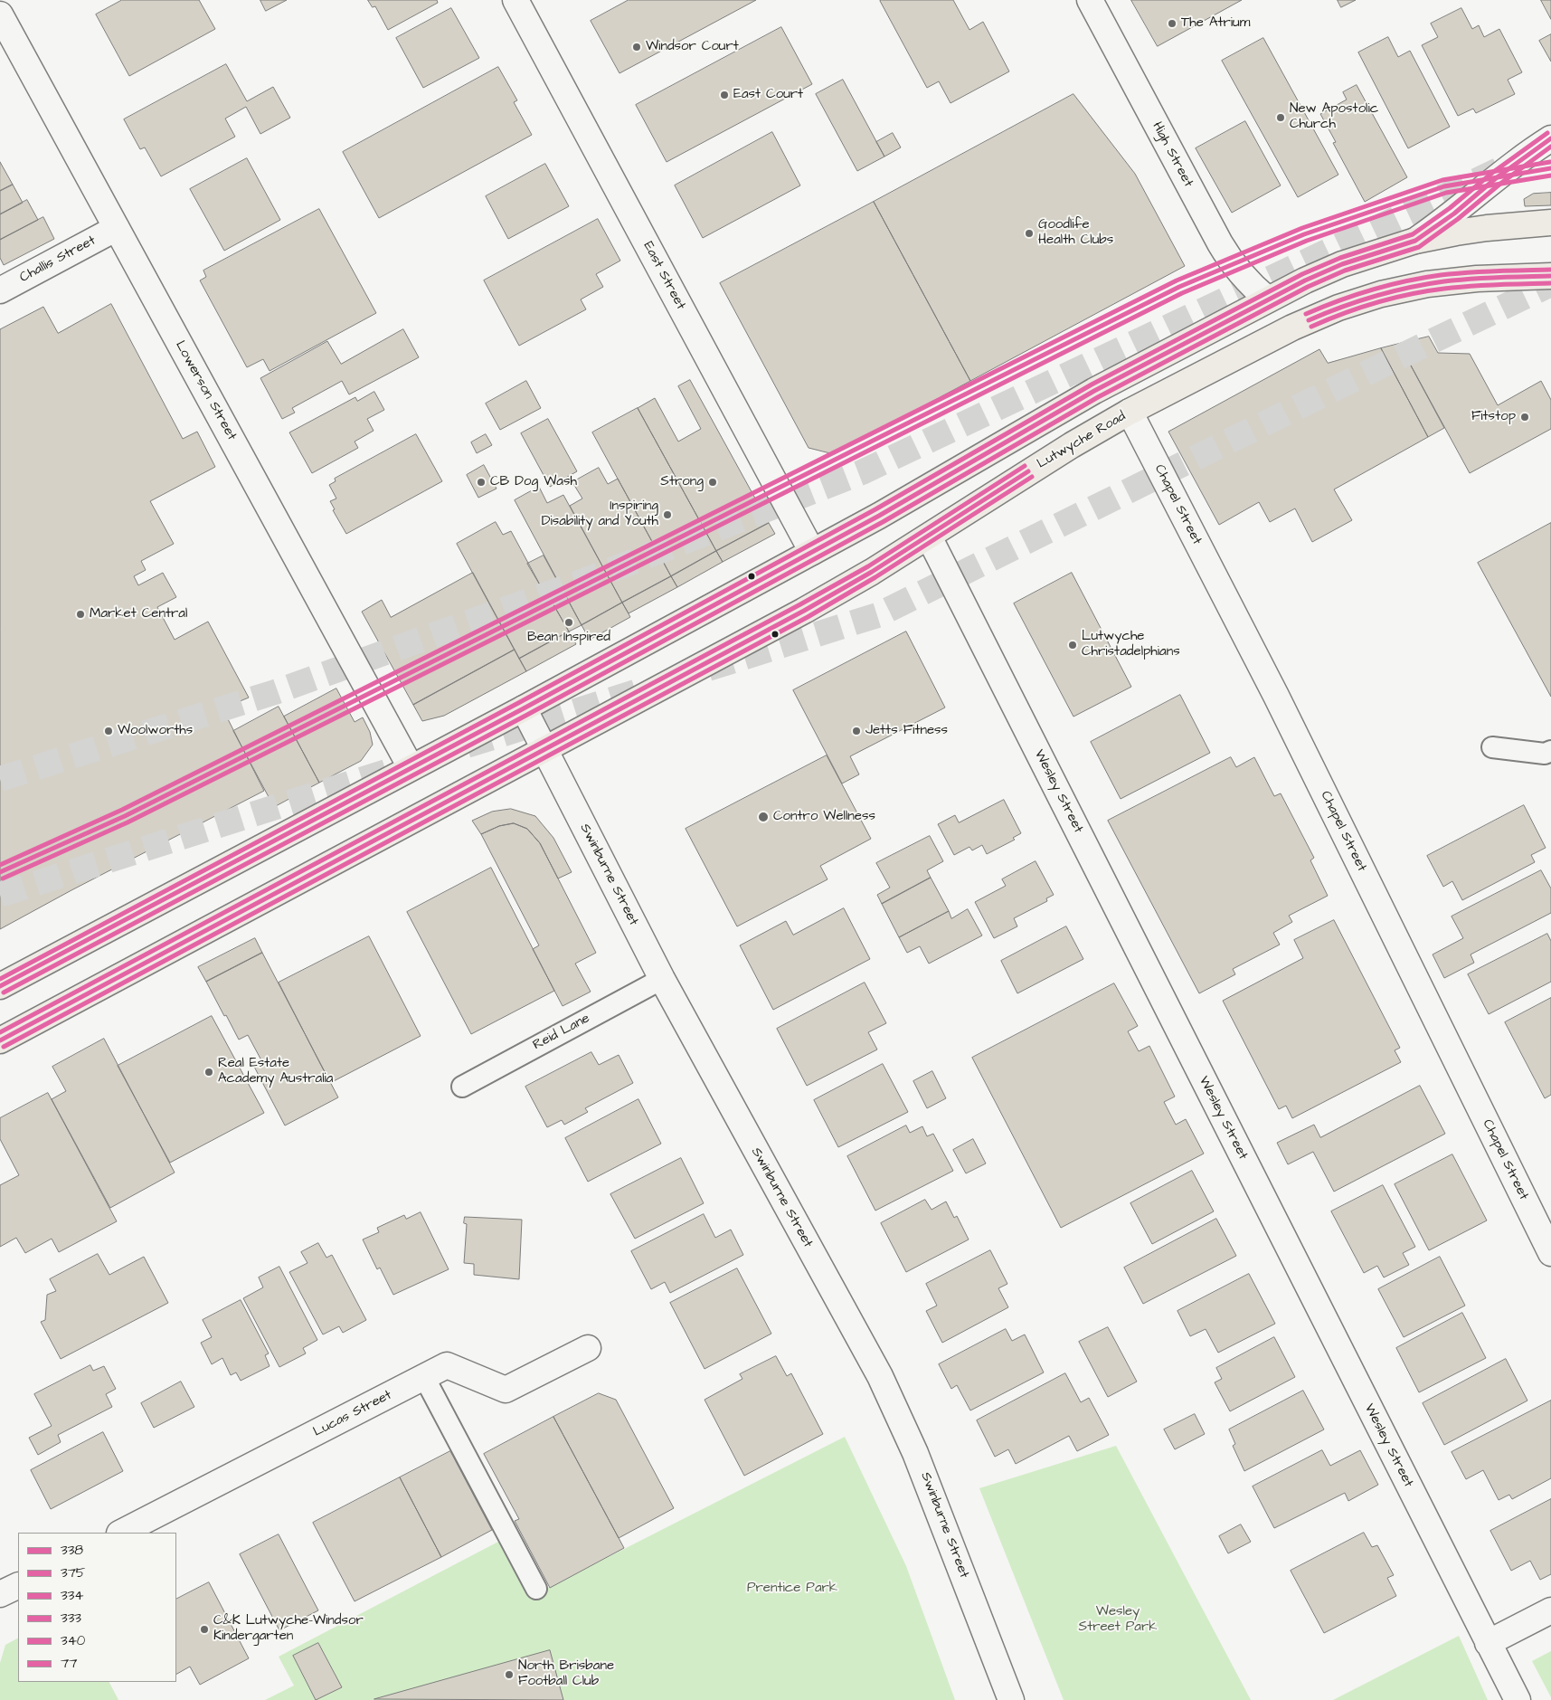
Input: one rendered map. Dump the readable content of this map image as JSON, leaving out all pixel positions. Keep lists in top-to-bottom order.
{
  "streets": {
    "highway": ["Lutwyche Road"],
    "street": [
      "High Street",
      "Challis Street",
      "East Street",
      "Lowerson Street",
      "Chapel Street",
      "Wesley Street",
      "Swinburne Street",
      "Lucas Street"
    ],
    "lane": ["Reid Lane"]
  },
  "crossings": [
    ["Challis Street", "Lowerson Street"],
    ["Lutwyche Road", "Chapel Street"],
    ["Lutwyche Road", "Wesley Street"],
    ["Lutwyche Road", "Swinburne Street"],
    ["Swinburne Street", "Reid Lane"]
  ],
  "parks": ["Prentice Park", "Wesley Street Park"],
  "places": [
    "The Atrium",
    "Windsor Court",
    "East Court",
    "New Apostolic Church",
    "Goodlife Health Clubs",
    "Fitstop",
    "CB Dog Wash",
    "Strong",
    "Inspiring Disability and Youth",
    "Market Central",
    "Bean Inspired",
    "Lutwyche Christadelphians",
    "Woolworths",
    "Jetts Fitness",
    "Contro Wellness",
    "Real Estate Academy Australia",
    "C&K Lutwyche-Windsor Kindergarten",
    "North Brisbane Football Club"
  ],
  "lines": [
    "transit line 334",
    "transit line 338",
    "transit line 375",
    "transit line 77",
    "transit line 333",
    "transit line 340"
  ],
  "legend": [
    "338",
    "375",
    "334",
    "333",
    "340",
    "77"
  ]
}
